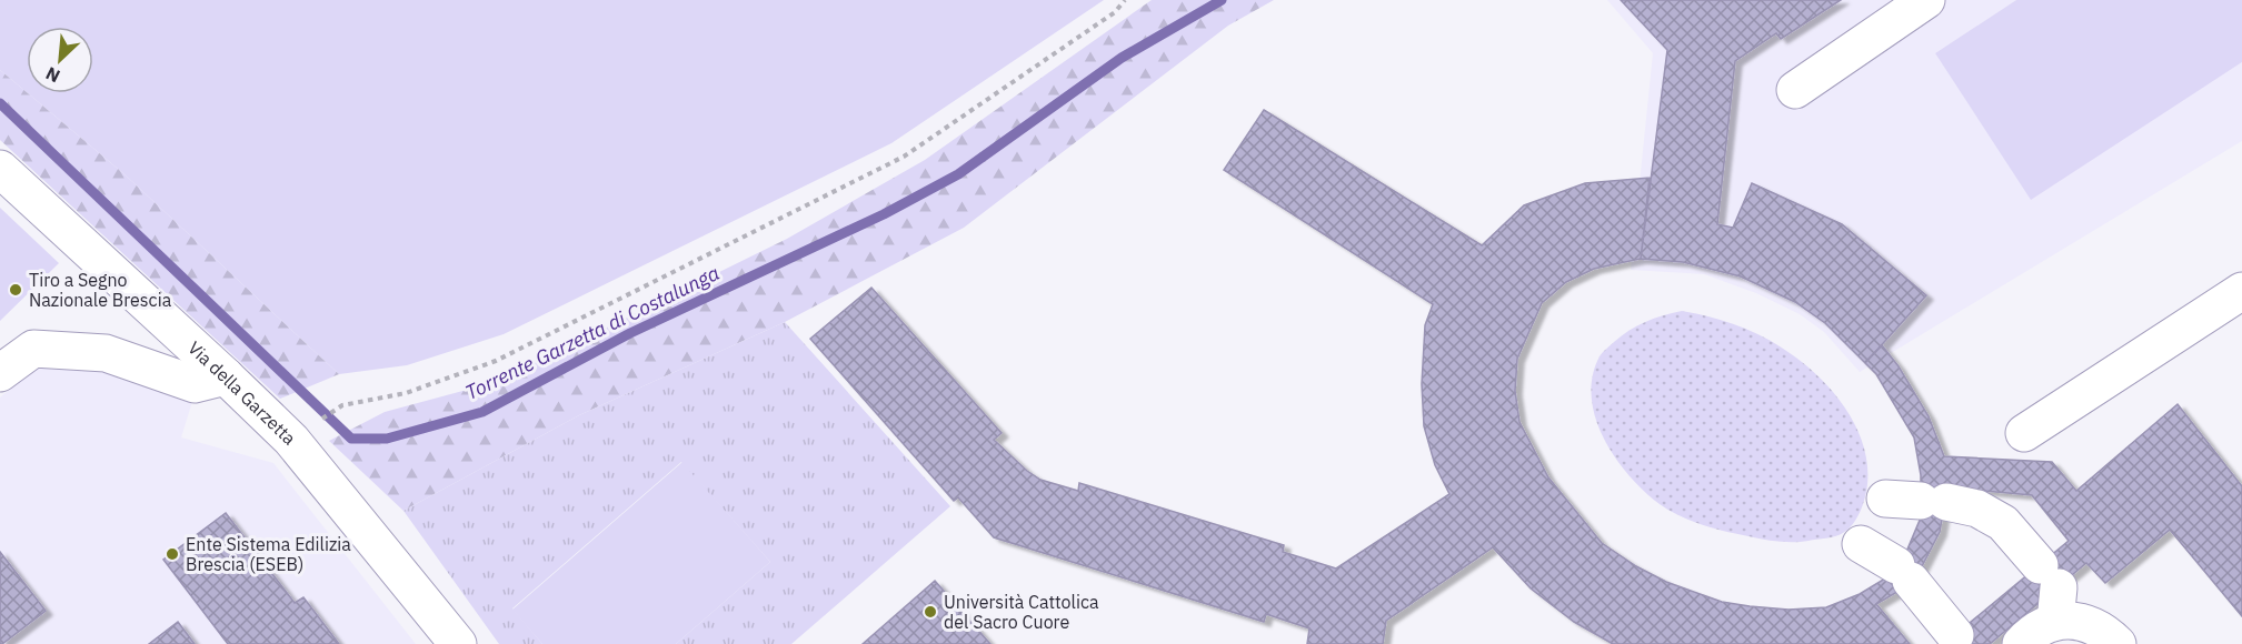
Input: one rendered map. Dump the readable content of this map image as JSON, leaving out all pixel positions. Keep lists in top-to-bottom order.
{
  "streets": {
    "street": ["Via della Garzetta"]
  },
  "water": ["Torrente Garzetta di Costalunga"],
  "places": ["Tiro a Segno Nazionale Brescia", "Ente Sistema Edilizia Brescia (ESEB)", "Università Cattolica del Sacro Cuore"],
  "north": "bottom left"
}
